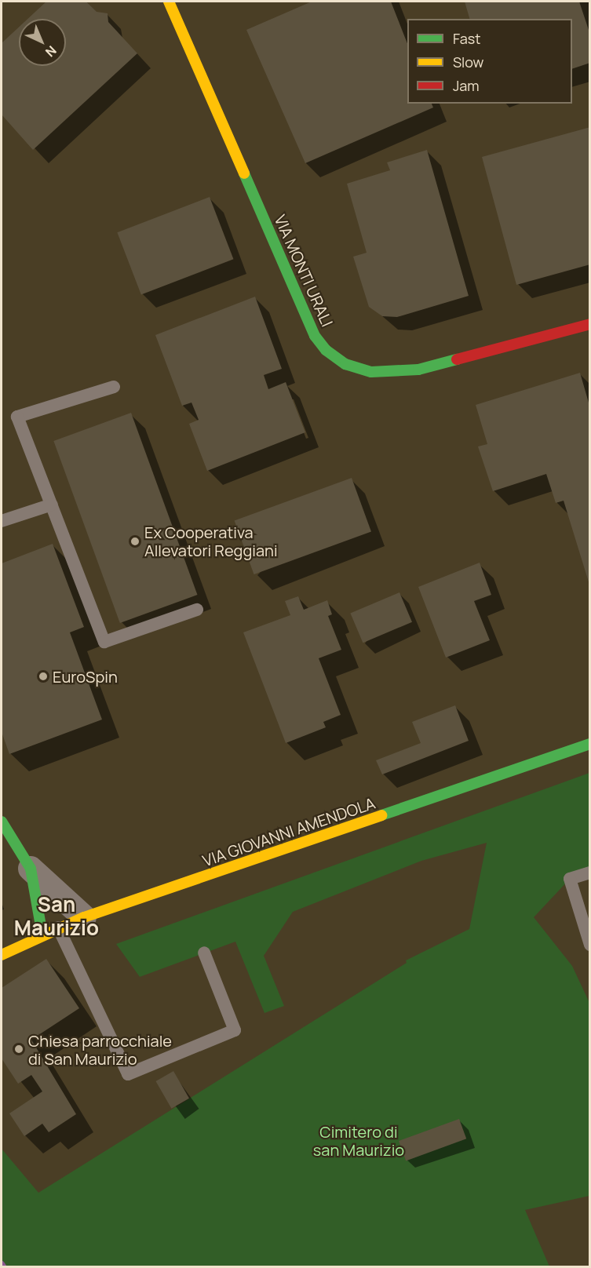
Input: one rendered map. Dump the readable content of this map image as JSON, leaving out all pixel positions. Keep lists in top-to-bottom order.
{
  "streets": {
    "street": ["VIA MONTI URALI", "VIA GIOVANNI AMENDOLA"]
  },
  "districts": ["San Maurizio"],
  "parks": ["Cimitero di san Maurizio"],
  "places": ["Ex Cooperativa Allevatori Reggiani", "EuroSpin", "Chiesa parrocchiale di San Maurizio"],
  "legend": ["Fast", "Slow", "Jam"],
  "north": "bottom right"
}
